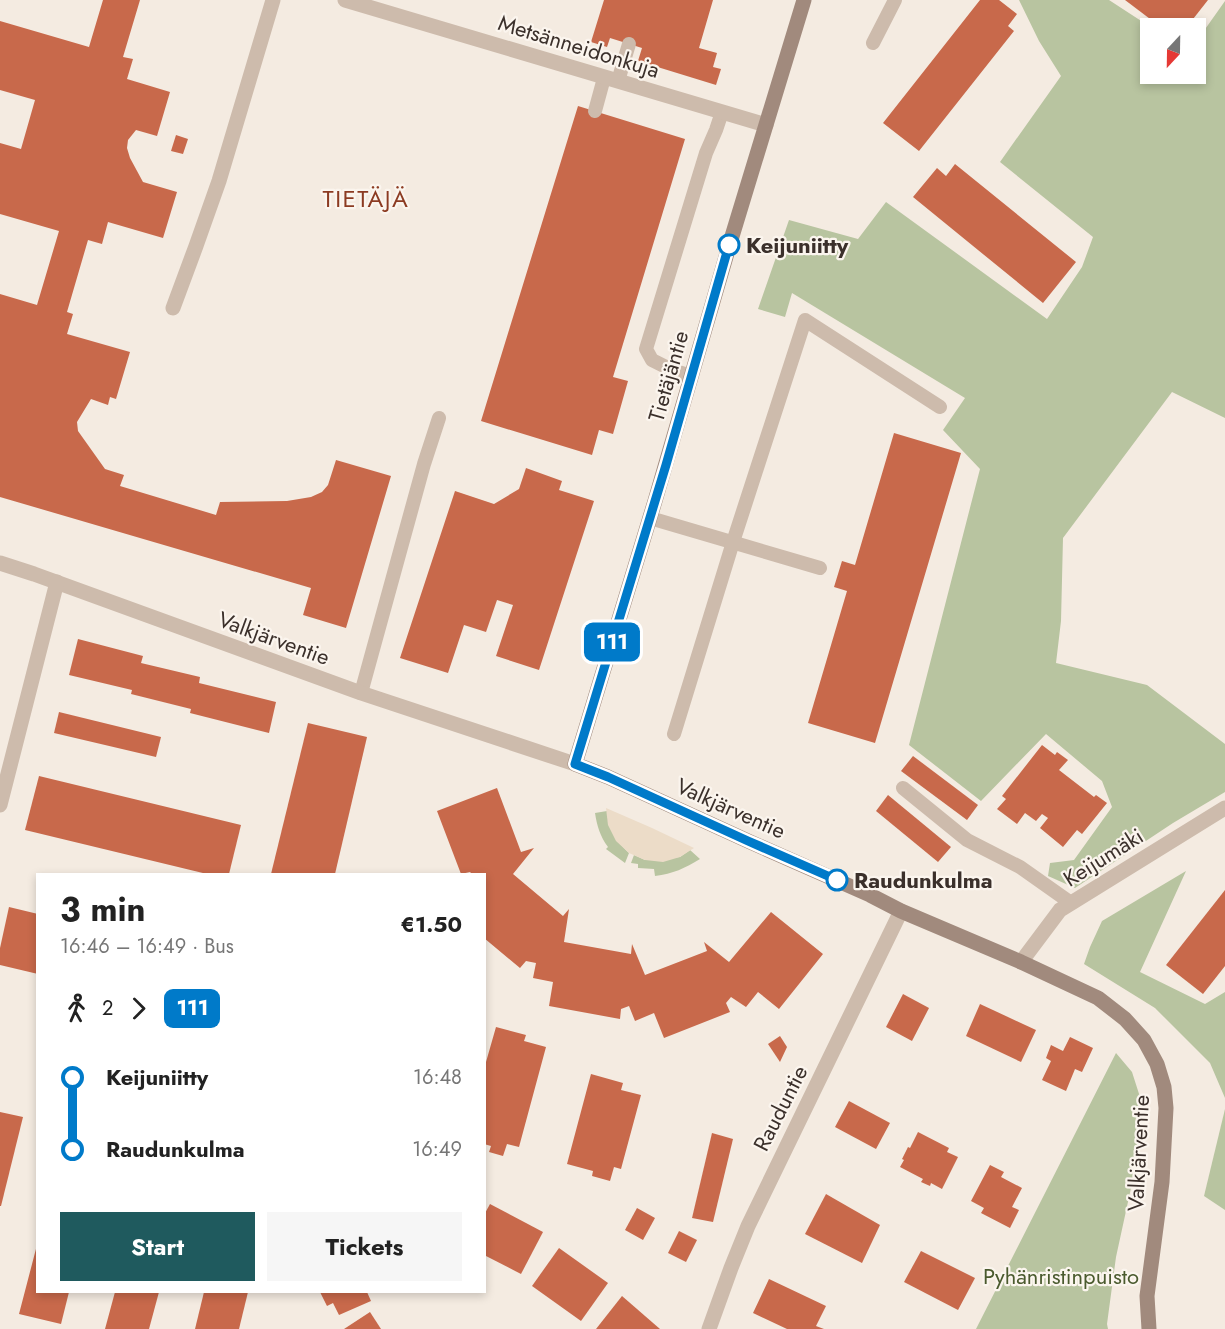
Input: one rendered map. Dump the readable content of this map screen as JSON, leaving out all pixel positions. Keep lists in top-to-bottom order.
{
  "streets": {
    "street": [
      "Metsänneidonkuja",
      "Tietäjäntie",
      "Valkjärventie",
      "Keijumäki",
      "Rauduntie"
    ]
  },
  "crossings": [
    ["Metsänneidonkuja", "Tietäjäntie"],
    ["Tietäjäntie", "Valkjärventie"],
    ["Valkjärventie", "Keijumäki"],
    ["Valkjärventie", "Rauduntie"]
  ],
  "districts": ["TIETÄJÄ"],
  "parks": ["Pyhänristinpuisto"],
  "places": ["Keijuniitty", "Raudunkulma"],
  "lines": ["bus line 111"],
  "north": "bottom",
  "page": {
    "on_map": "111",
    "heading": ["3 min", "16:46 – 16:49 · Bus", "€1.50"],
    "legs": ["2", "111"],
    "list": [
      {
        "name": "Keijuniitty",
        "value": "16:48"
      },
      {
        "name": "Raudunkulma",
        "value": "16:49"
      }
    ],
    "buttons": ["Start", "Tickets"]
  }
}
